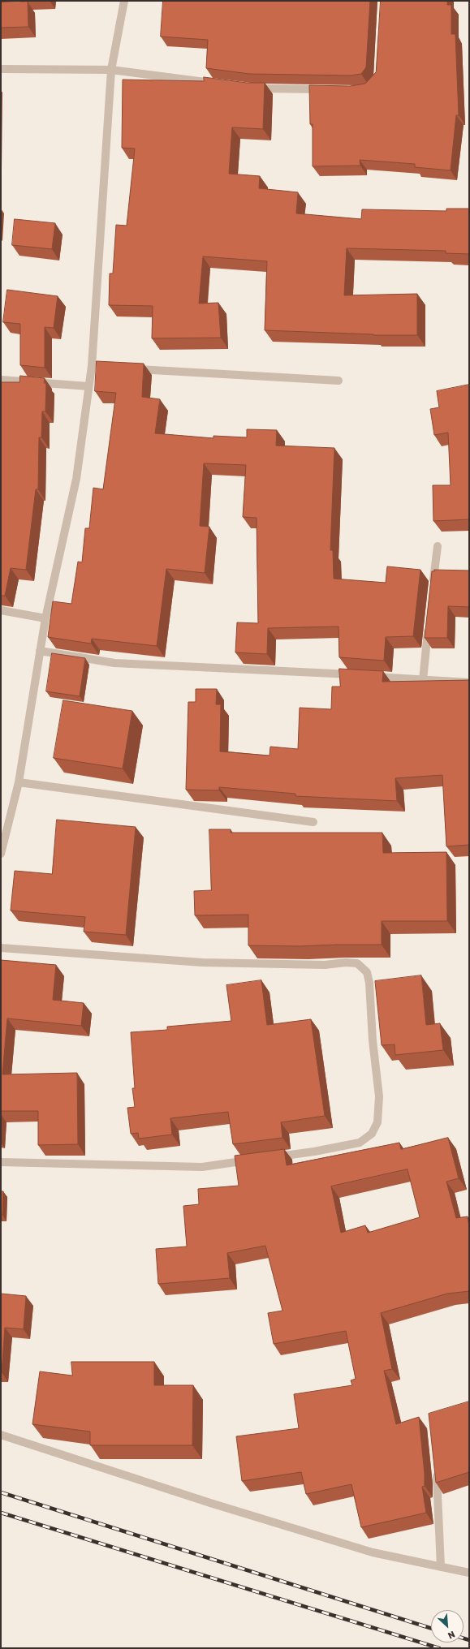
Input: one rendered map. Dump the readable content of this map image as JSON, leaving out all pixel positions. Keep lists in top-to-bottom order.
{
  "north": "bottom right"
}
